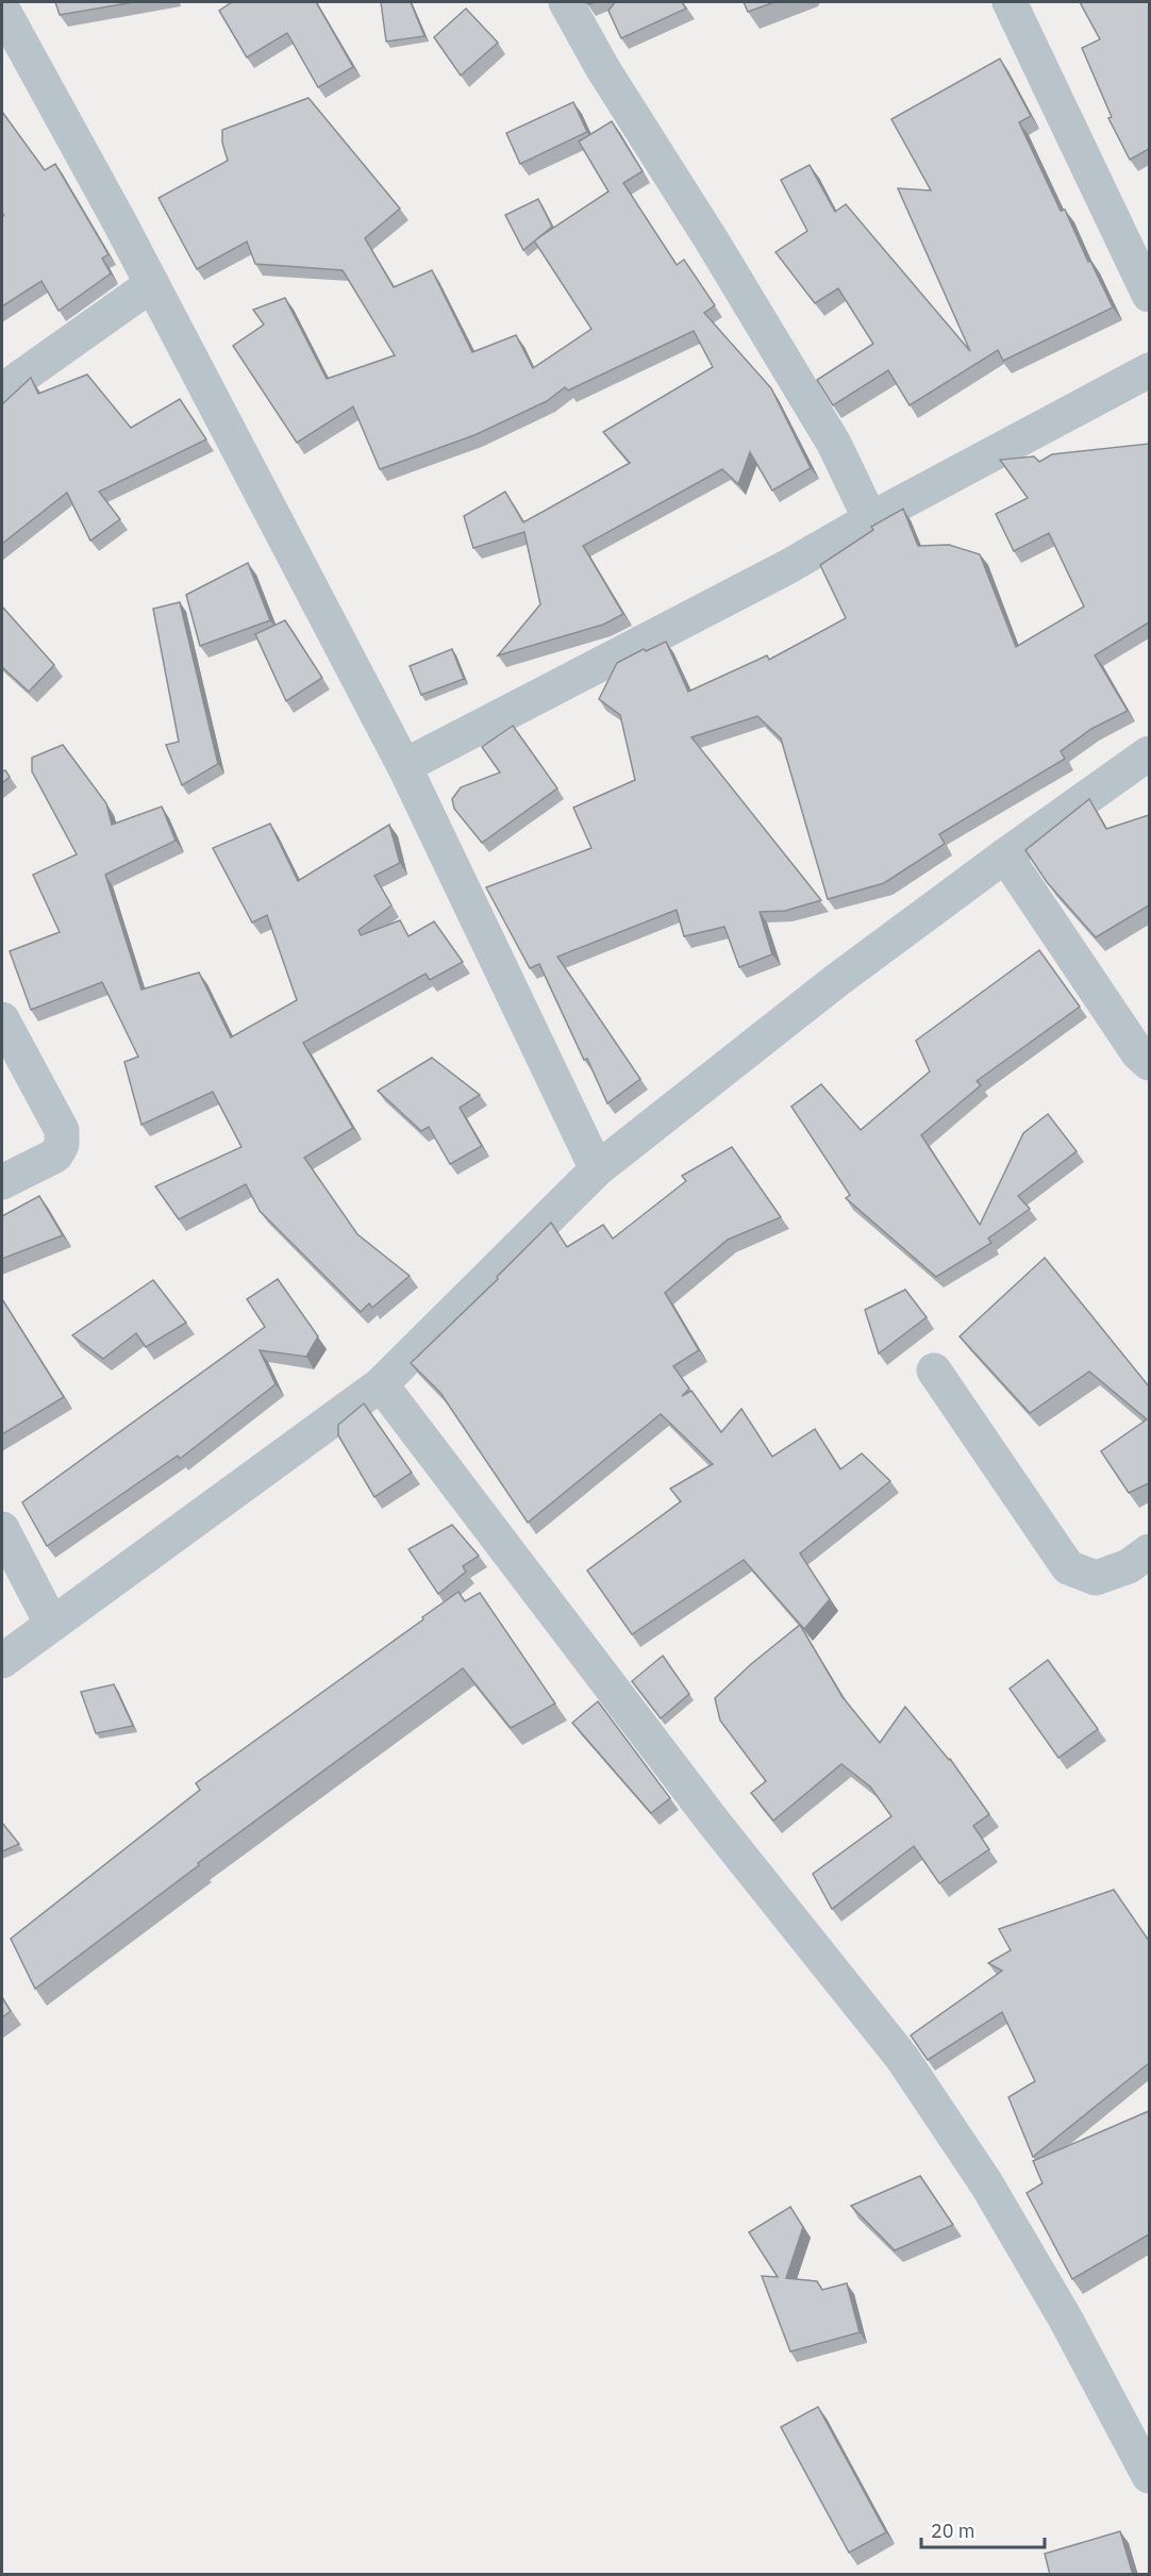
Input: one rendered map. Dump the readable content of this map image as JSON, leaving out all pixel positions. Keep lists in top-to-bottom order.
{
  "scale_bar": "20 m"
}
